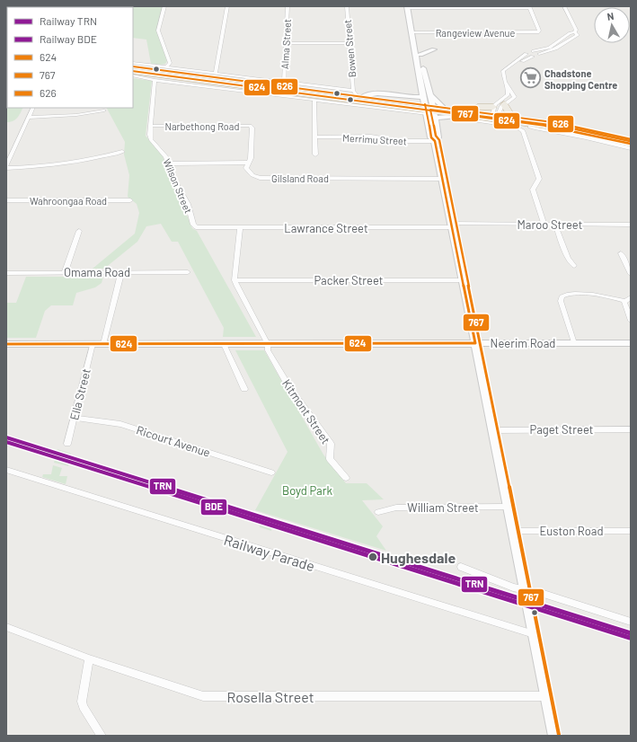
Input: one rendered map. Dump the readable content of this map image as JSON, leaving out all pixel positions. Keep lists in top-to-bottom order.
{
  "streets": {
    "street": [
      "Rangeview Avenue",
      "Alma Street",
      "Bowen Street",
      "Narbethong Road",
      "Merrimu Street",
      "Gilsland Road",
      "Wilson Street",
      "Wahroongaa Road",
      "Maroo Street",
      "Lawrance Street",
      "Omama Road",
      "Packer Street",
      "Neerim Road",
      "Ella Street",
      "Kitmont Street",
      "Paget Street",
      "Ricourt Avenue",
      "William Street",
      "Euston Road",
      "Railway Parade",
      "Rosella Street"
    ]
  },
  "crossings": [
    ["Narbethong Road", "Gilsland Road"],
    ["Narbethong Road", "Wilson Street"],
    ["Wilson Street", "Lawrance Street"],
    ["Maroo Street", "Lawrance Street"],
    ["Packer Street", "Kitmont Street"],
    ["Neerim Road", "Ella Street"],
    ["Neerim Road", "Kitmont Street"],
    ["Ella Street", "Ricourt Avenue"]
  ],
  "parks": ["Boyd Park"],
  "places": {
    "supermarket": ["Chadstone Shopping Centre"],
    "other": ["Hughesdale"]
  },
  "lines": [
    "transit line 626",
    "transit line 624",
    "transit line 767",
    "rail line TRN",
    "rail line BDE"
  ],
  "legend": [
    "Railway TRN",
    "Railway BDE",
    "624",
    "767",
    "626"
  ],
  "north": "top"
}
